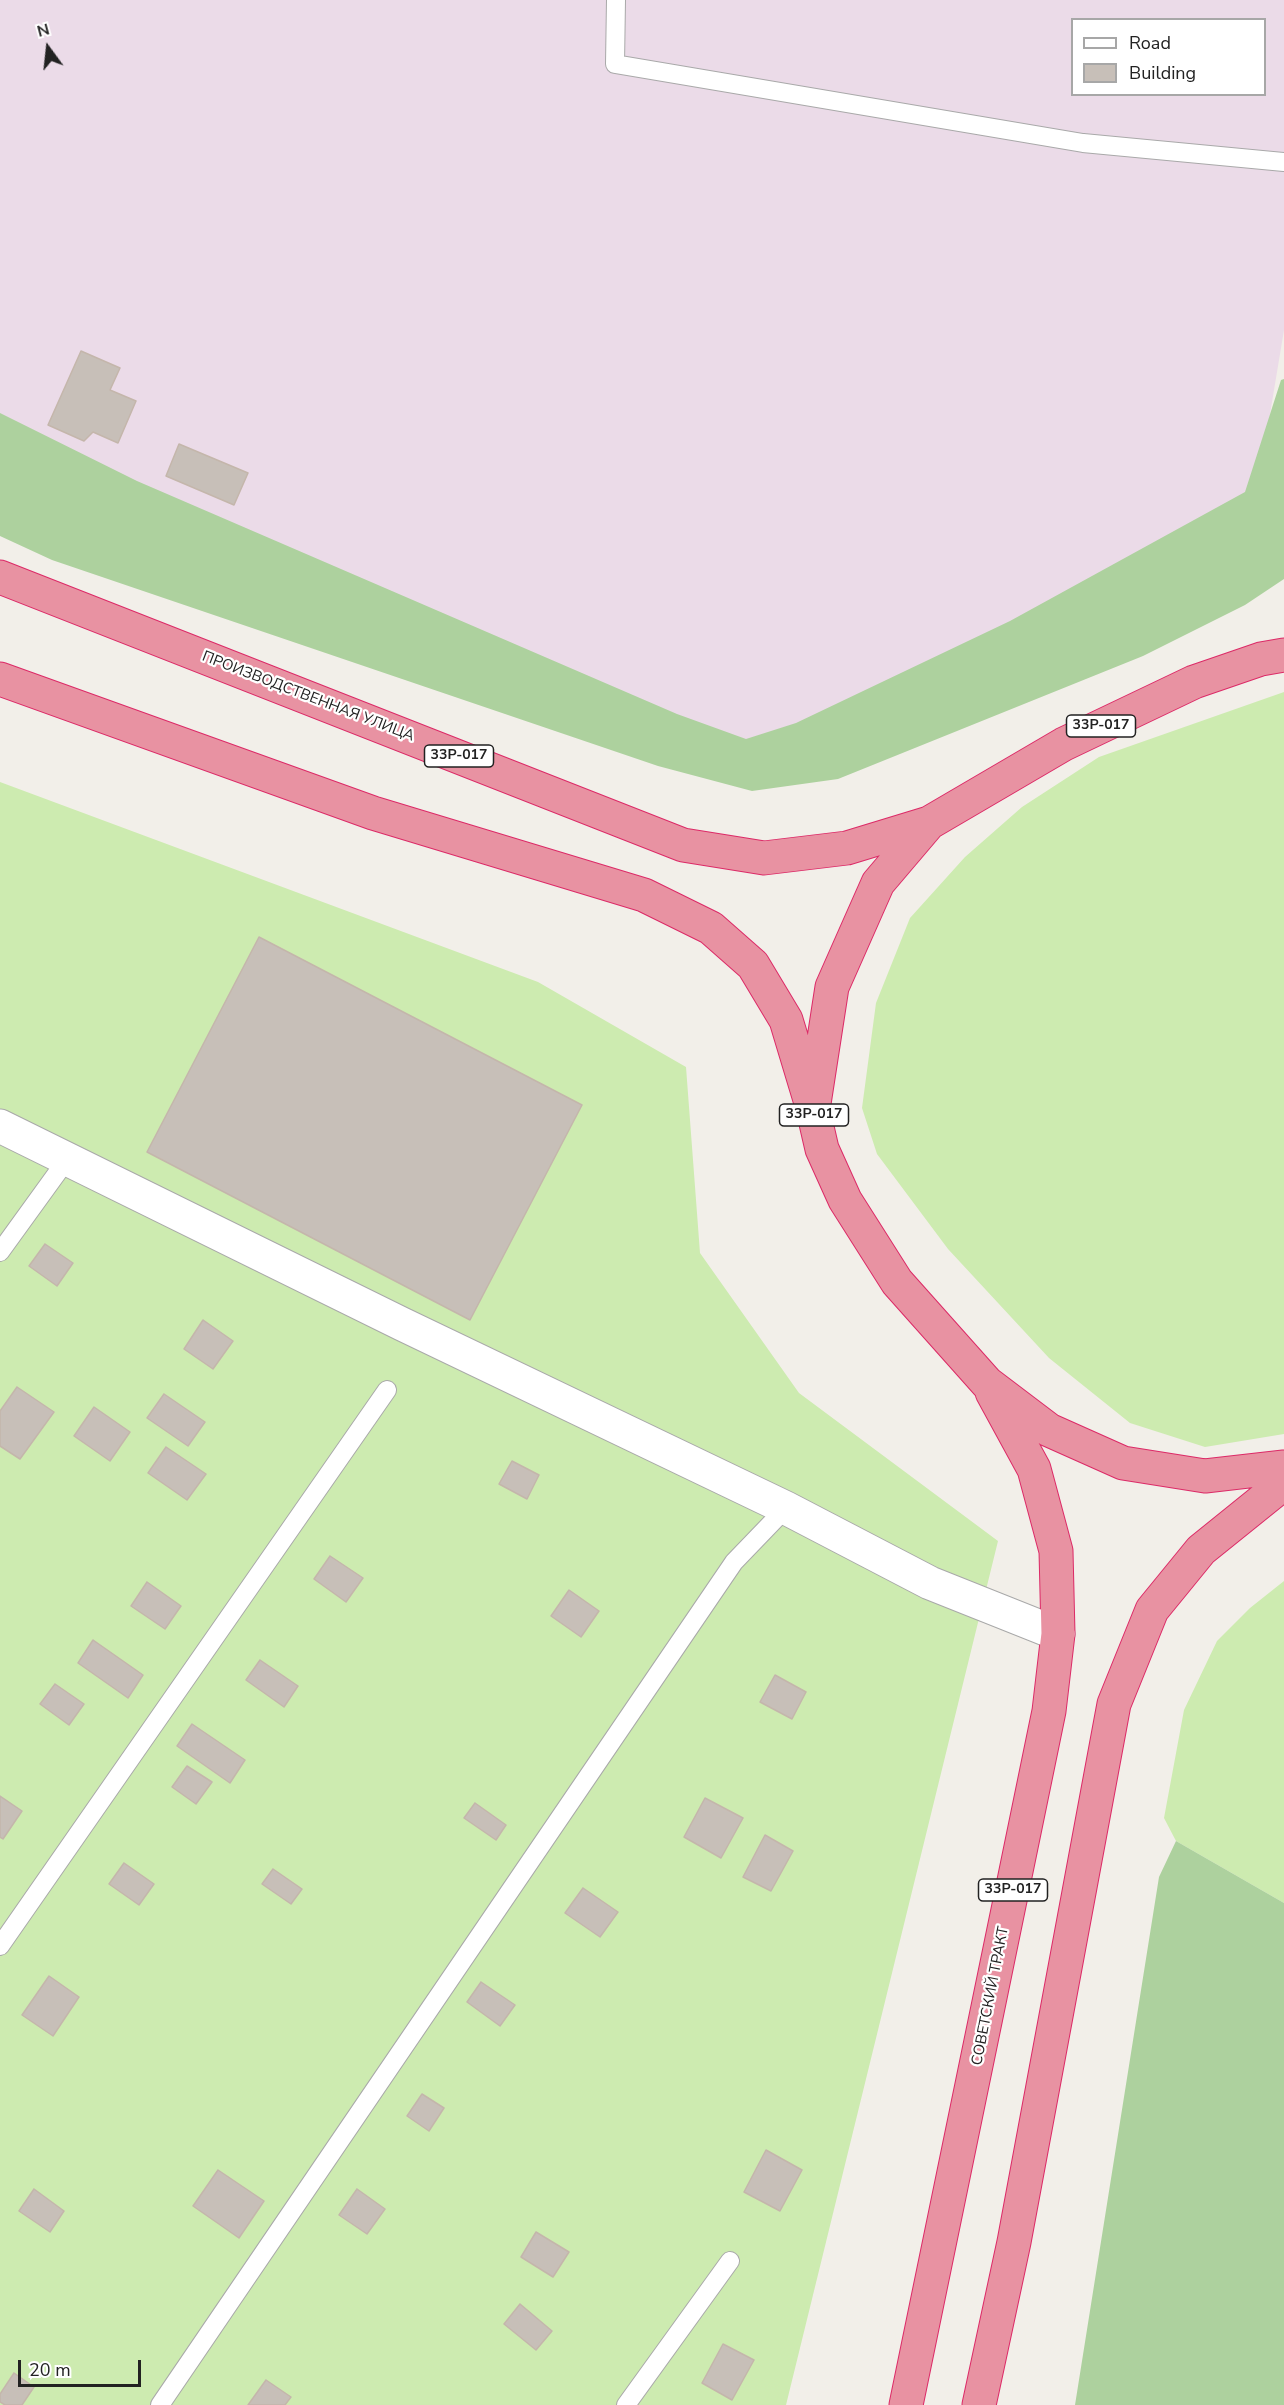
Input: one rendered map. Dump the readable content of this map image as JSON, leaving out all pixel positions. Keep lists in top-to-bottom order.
{
  "streets": {
    "highway": ["ПРОИЗВОДСТВЕННАЯ УЛИЦА", "33Р-017", "СОВЕТСКИЙ ТРАКТ"]
  },
  "crossings": [
    ["ПРОИЗВОДСТВЕННАЯ УЛИЦА", "33Р-017"],
    ["33Р-017", "СОВЕТСКИЙ ТРАКТ"]
  ],
  "legend": ["Road", "Building"],
  "scale_bar": "20 m",
  "north": "top"
}
